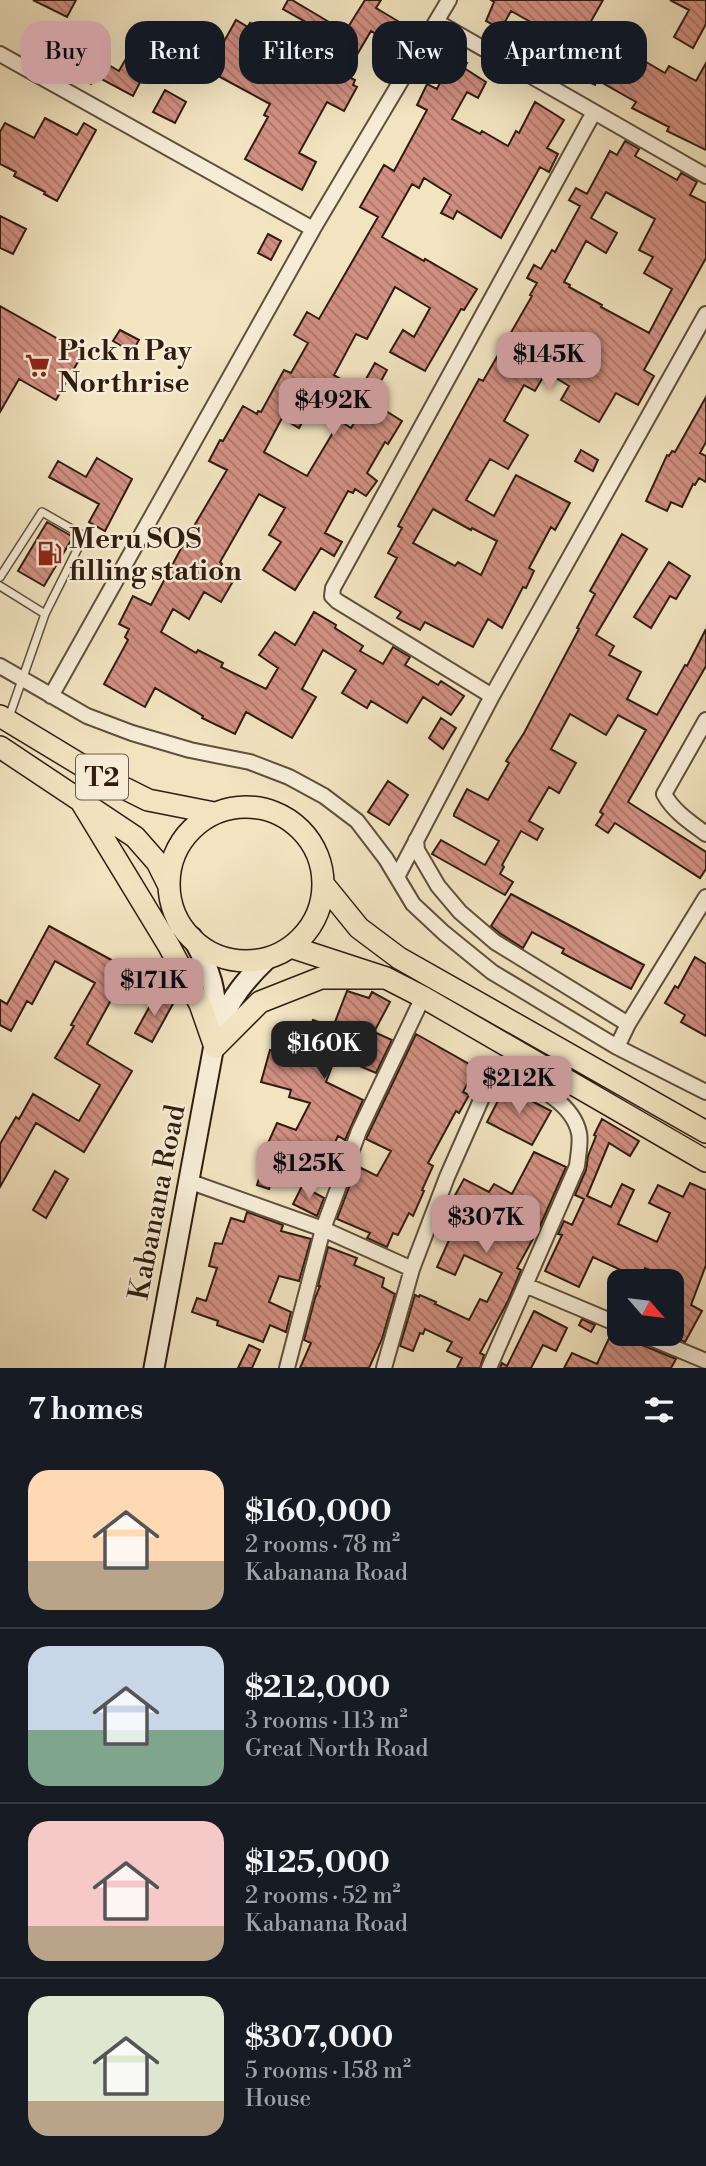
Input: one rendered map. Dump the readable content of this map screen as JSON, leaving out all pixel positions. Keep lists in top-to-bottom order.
{
  "streets": {
    "main road": ["T2"],
    "street": ["Kabanana Road"]
  },
  "places": {
    "supermarket": ["Pick n Pay Northrise"],
    "fuel station": ["Meru SOS filling station"]
  },
  "north": "bottom right",
  "page": {
    "chip": [
      "Buy",
      "Rent",
      "Filters",
      "New",
      "Apartment"
    ],
    "price": [
      "$145K",
      "$492K",
      "$171K",
      "$160K",
      "$212K",
      "$125K",
      "$307K"
    ],
    "heading": "7 homes",
    "list": [
      {
        "name": "$160,000",
        "note": "2 rooms · 78 m² · Kabanana Road"
      },
      {
        "name": "$212,000",
        "note": "3 rooms · 113 m² · Great North Road"
      },
      {
        "name": "$125,000",
        "note": "2 rooms · 52 m² · Kabanana Road"
      },
      {
        "name": "$307,000",
        "note": "5 rooms · 158 m² · House"
      }
    ]
  }
}
